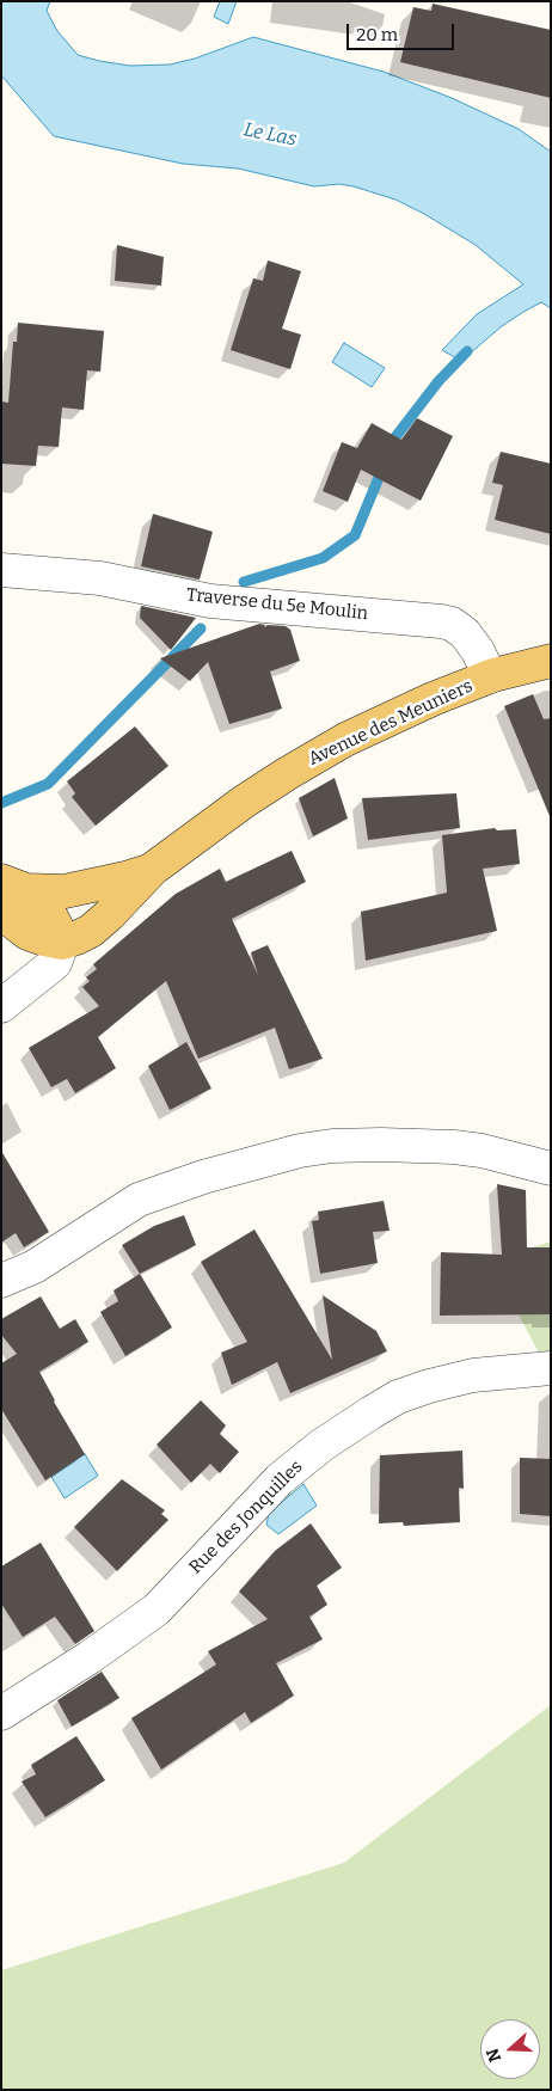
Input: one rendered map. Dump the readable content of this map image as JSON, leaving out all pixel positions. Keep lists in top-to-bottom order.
{
  "streets": {
    "main road": ["Avenue des Meuniers"],
    "street": ["Traverse du 5e Moulin", "Rue des Jonquilles"]
  },
  "crossings": [
    ["Traverse du 5e Moulin", "Avenue des Meuniers"]
  ],
  "water": ["Le Las"],
  "scale_bar": "20 m",
  "north": "left"
}
